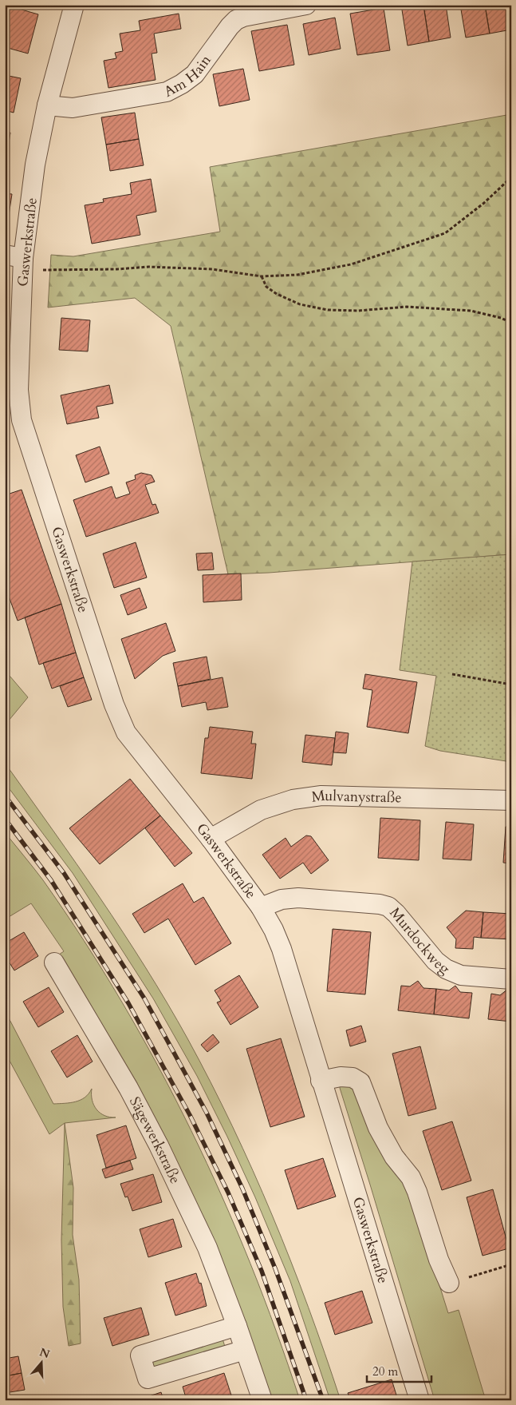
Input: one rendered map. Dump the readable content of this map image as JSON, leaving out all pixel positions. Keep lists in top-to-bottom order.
{
  "streets": {
    "street": [
      "Am Hain",
      "Gaswerkstraße",
      "Mulvanystraße",
      "Murdockweg",
      "Sägewerkstraße"
    ]
  },
  "crossings": [
    ["Am Hain", "Gaswerkstraße"],
    ["Gaswerkstraße", "Mulvanystraße"],
    ["Gaswerkstraße", "Murdockweg"]
  ],
  "scale_bar": "20 m",
  "north": "top"
}
